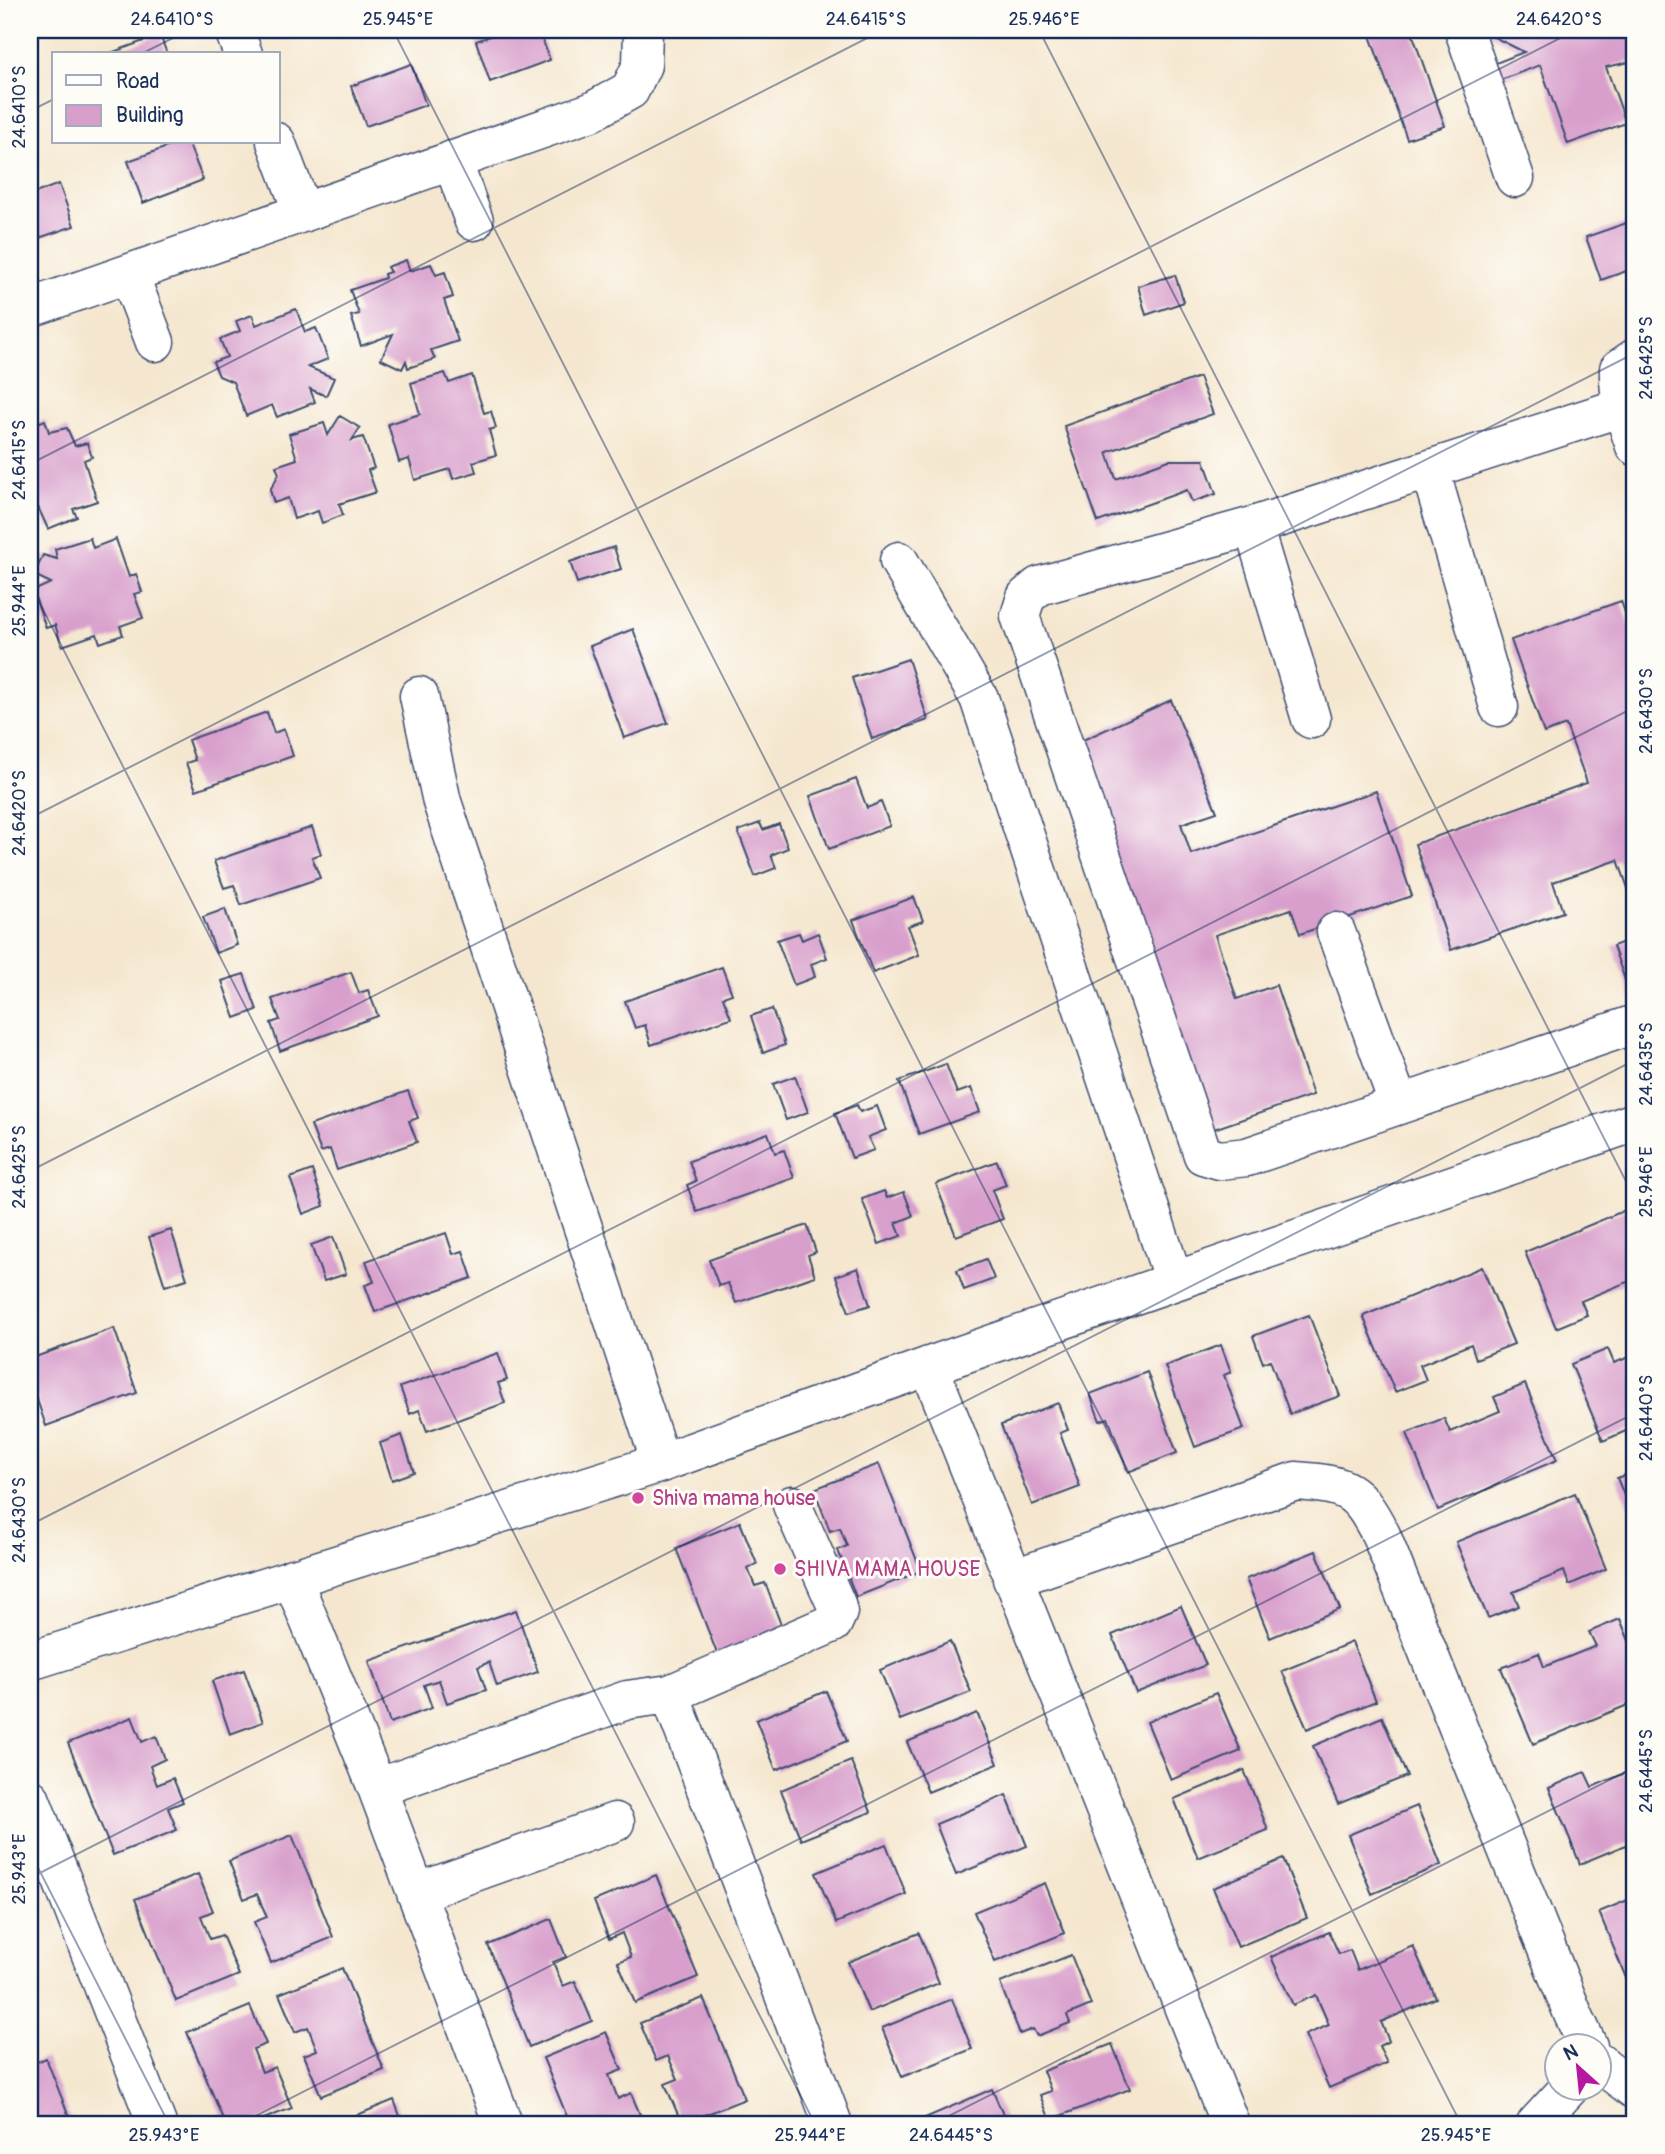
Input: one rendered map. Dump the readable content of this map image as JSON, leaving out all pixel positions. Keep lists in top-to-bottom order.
{
  "places": ["Shiva mama house", "SHIVA MAMA HOUSE"],
  "legend": ["Road", "Building"],
  "north": "top left",
  "coordinates": [
    "24.6410°S",
    "25.945°E",
    "24.6415°S",
    "25.946°E",
    "24.6420°S",
    "24.6425°S",
    "25.944°E",
    "24.6430°S",
    "24.6435°S",
    "24.6440°S",
    "24.6445°S",
    "25.943°E"
  ]
}
